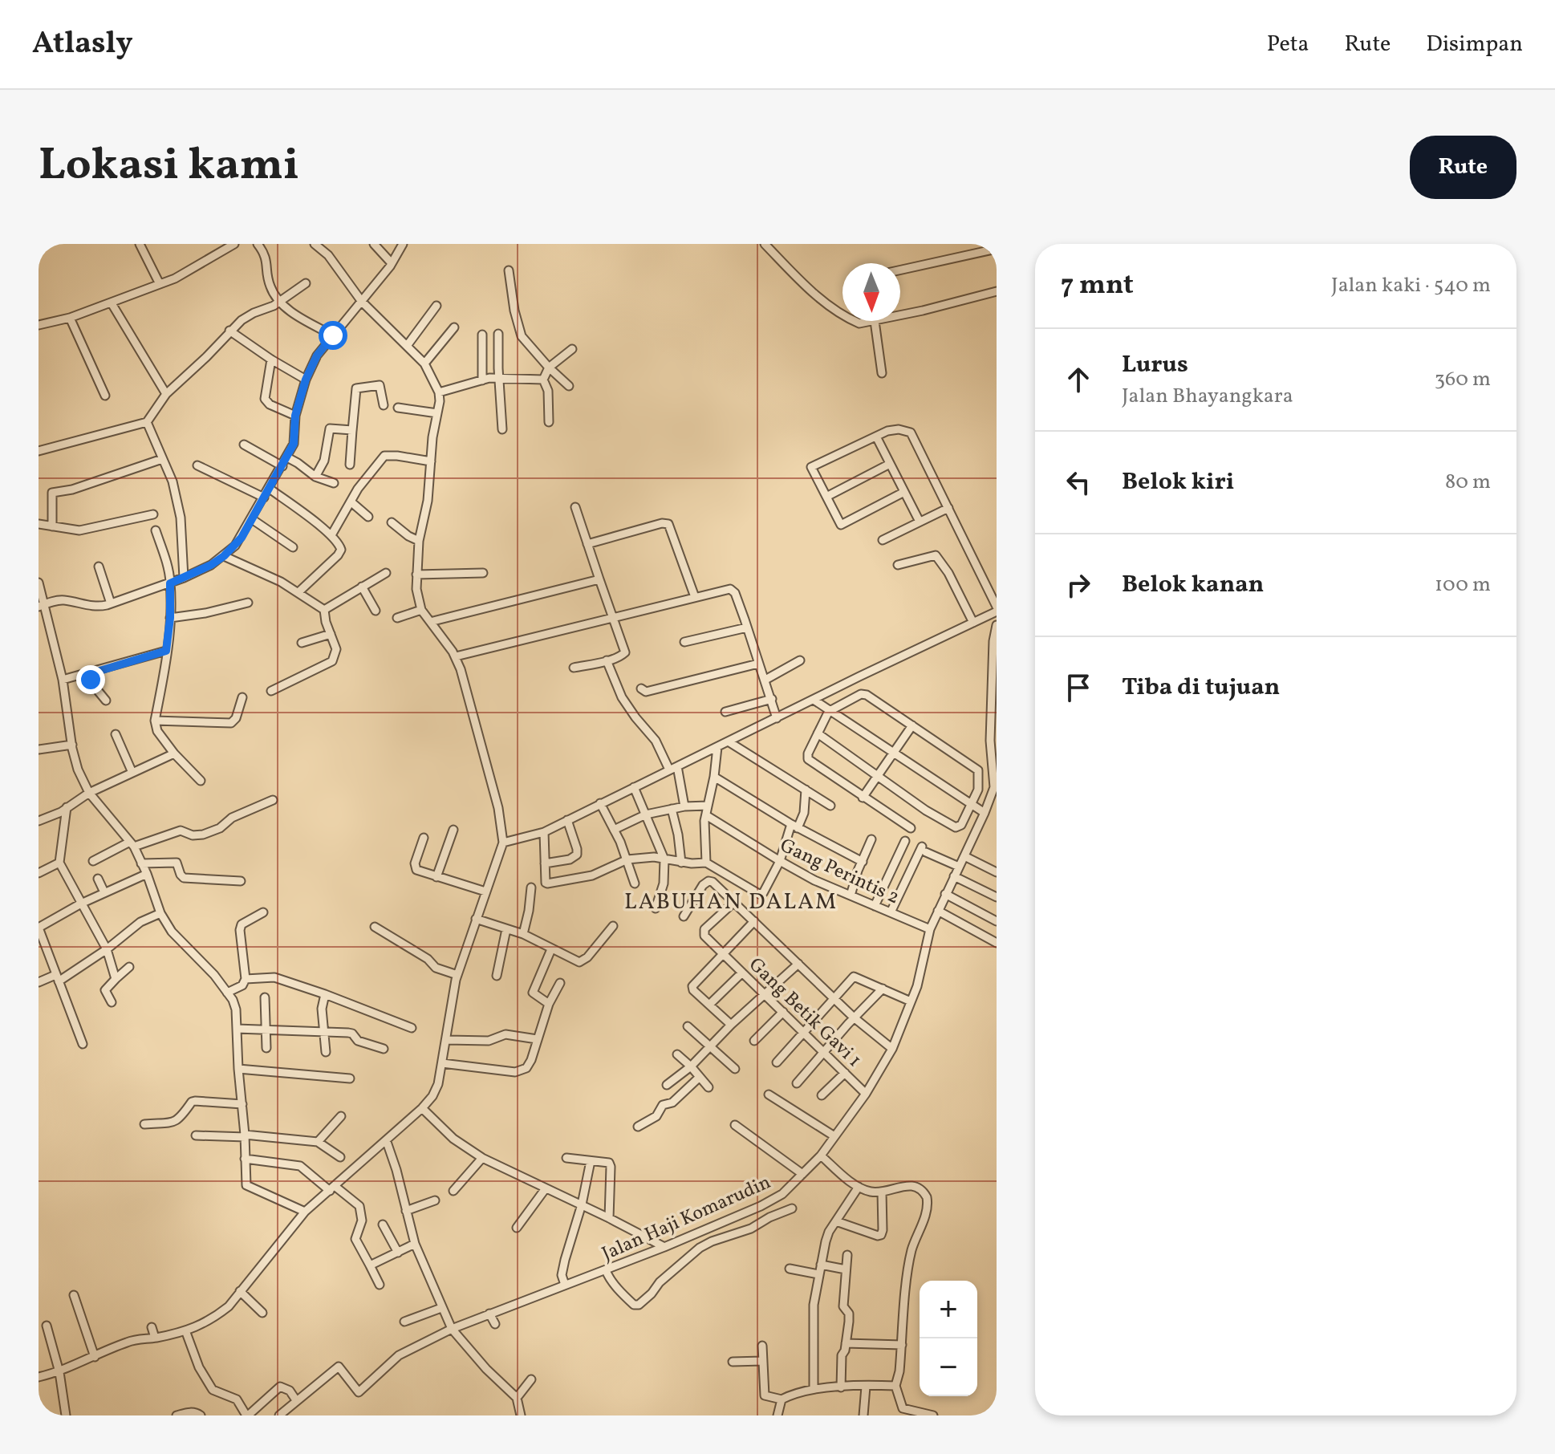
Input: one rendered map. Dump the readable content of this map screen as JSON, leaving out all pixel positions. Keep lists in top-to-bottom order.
{
  "streets": {
    "street": ["Gang Perintis 2", "Gang Betik Gavi 1", "Jalan Haji Komarudin"]
  },
  "crossings": [
    ["Gang Perintis 2", "Jalan Haji Komarudin"],
    ["Gang Betik Gavi 1", "Jalan Haji Komarudin"]
  ],
  "districts": ["LABUHAN DALAM"],
  "north": "bottom",
  "page": {
    "header": "Atlasly",
    "nav": ["Peta", "Rute", "Disimpan"],
    "title": "Lokasi kami",
    "buttons": "Rute",
    "heading": ["7 mnt", "Jalan kaki · 540 m"],
    "list": [
      ["Lurus", "Jalan Bhayangkara", "360 m"],
      ["Belok kiri", "80 m"],
      ["Belok kanan", "100 m"],
      "Tiba di tujuan"
    ],
    "map_buttons": ["+", "−"]
  }
}
